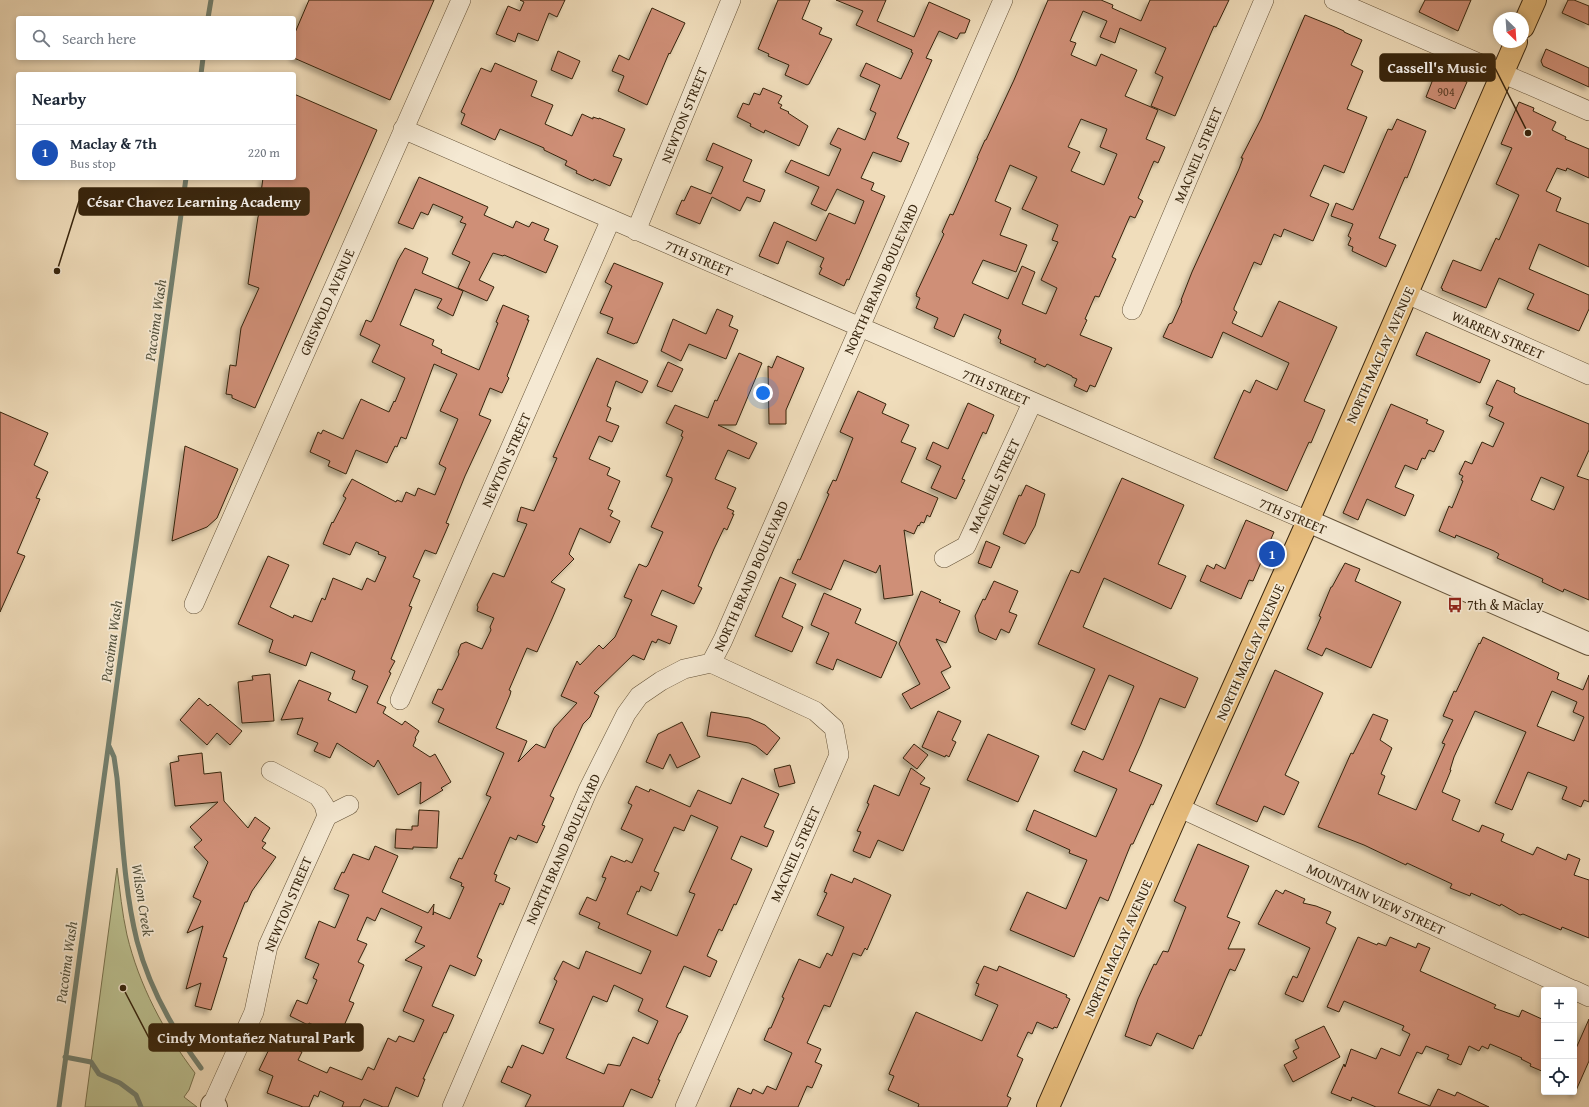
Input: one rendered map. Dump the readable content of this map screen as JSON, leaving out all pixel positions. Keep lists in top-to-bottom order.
{
  "streets": {
    "main road": ["NORTH MACLAY AVENUE"],
    "street": [
      "NEWTON STREET",
      "MACNEIL STREET",
      "7TH STREET",
      "NORTH BRAND BOULEVARD",
      "GRISWOLD AVENUE",
      "WARREN STREET",
      "MOUNTAIN VIEW STREET"
    ]
  },
  "crossings": [
    ["NEWTON STREET", "7TH STREET"],
    ["MACNEIL STREET", "7TH STREET"],
    ["MACNEIL STREET", "NORTH BRAND BOULEVARD"],
    ["7TH STREET", "NORTH BRAND BOULEVARD"],
    ["7TH STREET", "GRISWOLD AVENUE"],
    ["7TH STREET", "NORTH MACLAY AVENUE"],
    ["WARREN STREET", "NORTH MACLAY AVENUE"],
    ["NORTH MACLAY AVENUE", "MOUNTAIN VIEW STREET"]
  ],
  "water": ["Pacoima Wash", "Wilson Creek"],
  "places": {
    "other": ["Cassell's Music", "César Chavez Learning Academy", "Cindy Montañez Natural Park"],
    "bus stop": ["7th & Maclay"]
  },
  "house_numbers": ["904"],
  "north": "bottom right",
  "page": {
    "search": "Search here",
    "heading": "Nearby",
    "list": [
      {
        "mark": "1",
        "name": "Maclay & 7th",
        "note": "Bus stop",
        "value": "220 m"
      }
    ],
    "pins": "1",
    "map_buttons": ["+", "−"]
  }
}
